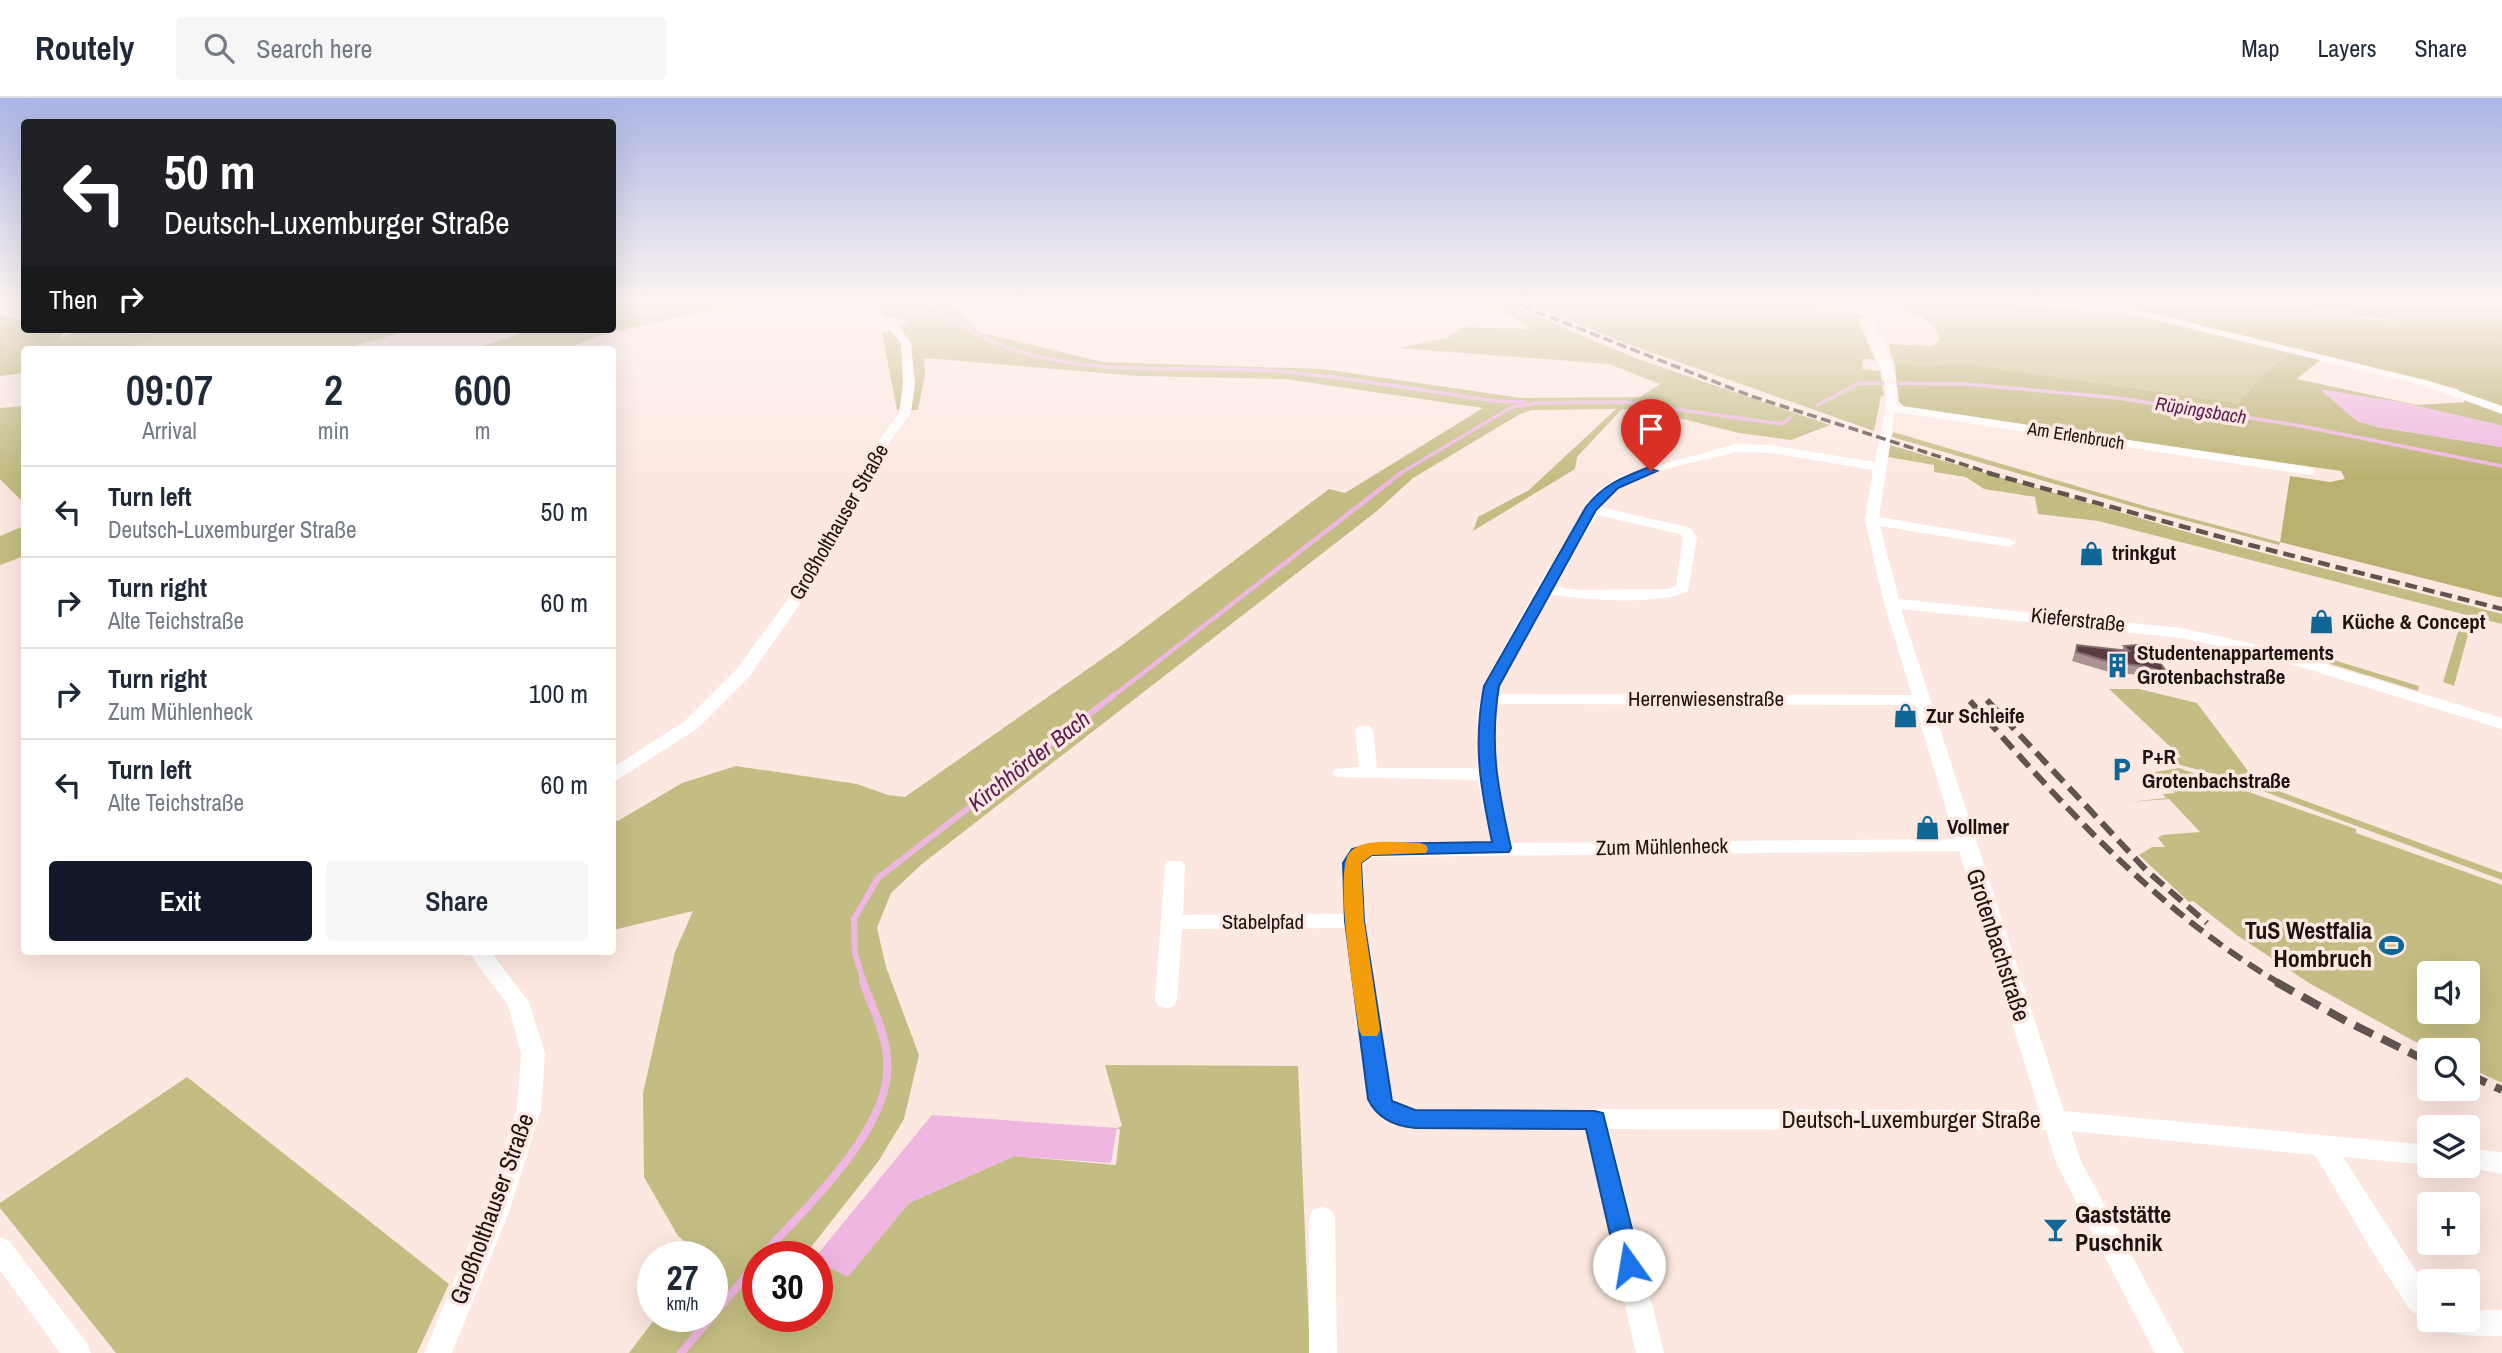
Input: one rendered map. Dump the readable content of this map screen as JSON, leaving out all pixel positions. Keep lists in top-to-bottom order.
{
  "streets": {
    "street": [
      "Am Erlenbruch",
      "Großholthauser Straße",
      "Kieferstraße",
      "Herrenwiesenstraße",
      "Zum Mühlenheck",
      "Stabelpfad",
      "Grotenbachstraße",
      "Deutsch-Luxemburger Straße"
    ]
  },
  "crossings": [
    ["Am Erlenbruch", "Grotenbachstraße"],
    ["Kieferstraße", "Grotenbachstraße"],
    ["Herrenwiesenstraße", "Grotenbachstraße"],
    ["Zum Mühlenheck", "Stabelpfad"],
    ["Zum Mühlenheck", "Grotenbachstraße"],
    ["Zum Mühlenheck", "Deutsch-Luxemburger Straße"],
    ["Stabelpfad", "Deutsch-Luxemburger Straße"],
    ["Grotenbachstraße", "Deutsch-Luxemburger Straße"]
  ],
  "water": ["Rüpingsbach", "Kirchhörder Bach"],
  "places": {
    "shop": [
      "trinkgut",
      "Küche & Concept",
      "Zur Schleife",
      "Vollmer"
    ],
    "building": ["Studentenappartements Grotenbachstraße"],
    "parking": ["P+R Grotenbachstraße"],
    "sports": ["TuS Westfalia Hombruch"],
    "bar": ["Gaststätte Puschnik"]
  },
  "page": {
    "header": "Routely",
    "search": "Search here",
    "nav": ["Map", "Layers", "Share"],
    "turn": ["50 m", "Deutsch-Luxemburger Straße"],
    "then": "Then",
    "eta": [
      "09:07",
      "Arrival",
      "2",
      "min",
      "600",
      "m"
    ],
    "list": [
      {
        "name": "Turn left",
        "note": "Deutsch-Luxemburger Straße",
        "value": "50 m"
      },
      {
        "name": "Turn right",
        "note": "Alte Teichstraße",
        "value": "60 m"
      },
      {
        "name": "Turn right",
        "note": "Zum Mühlenheck",
        "value": "100 m"
      },
      {
        "name": "Turn left",
        "note": "Alte Teichstraße",
        "value": "60 m"
      }
    ],
    "buttons": ["Exit", "Share"],
    "map_buttons": ["+", "−"],
    "speed": "27 km/h",
    "limit": "30"
  }
}
